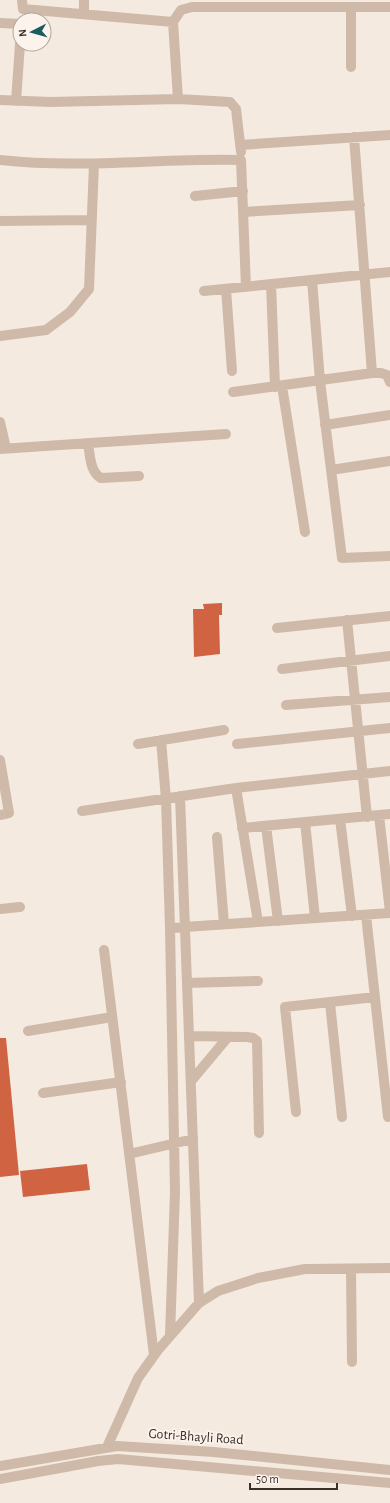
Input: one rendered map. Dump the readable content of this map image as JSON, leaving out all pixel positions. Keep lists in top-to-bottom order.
{
  "streets": {
    "street": ["Gotri-Bhayli Road"]
  },
  "scale_bar": "50 m",
  "north": "left"
}
